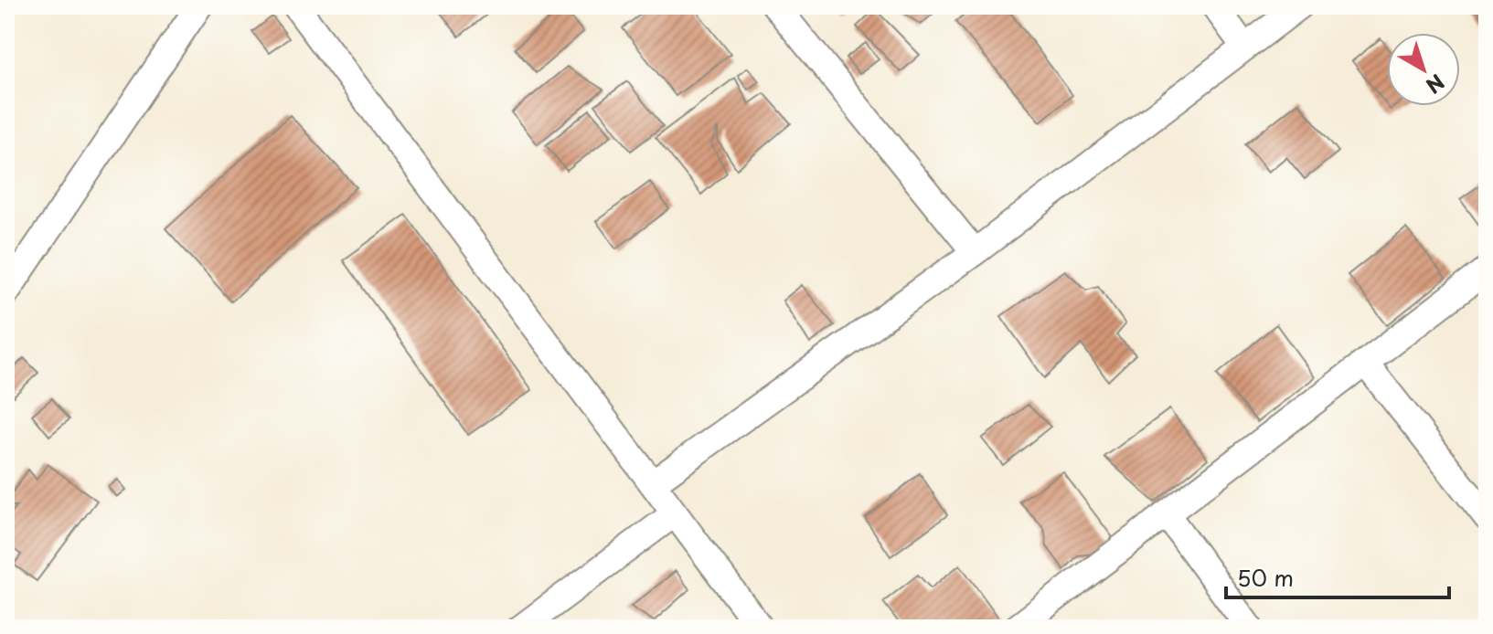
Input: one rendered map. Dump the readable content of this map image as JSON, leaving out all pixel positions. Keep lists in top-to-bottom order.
{
  "scale_bar": "50 m",
  "north": "bottom right"
}
